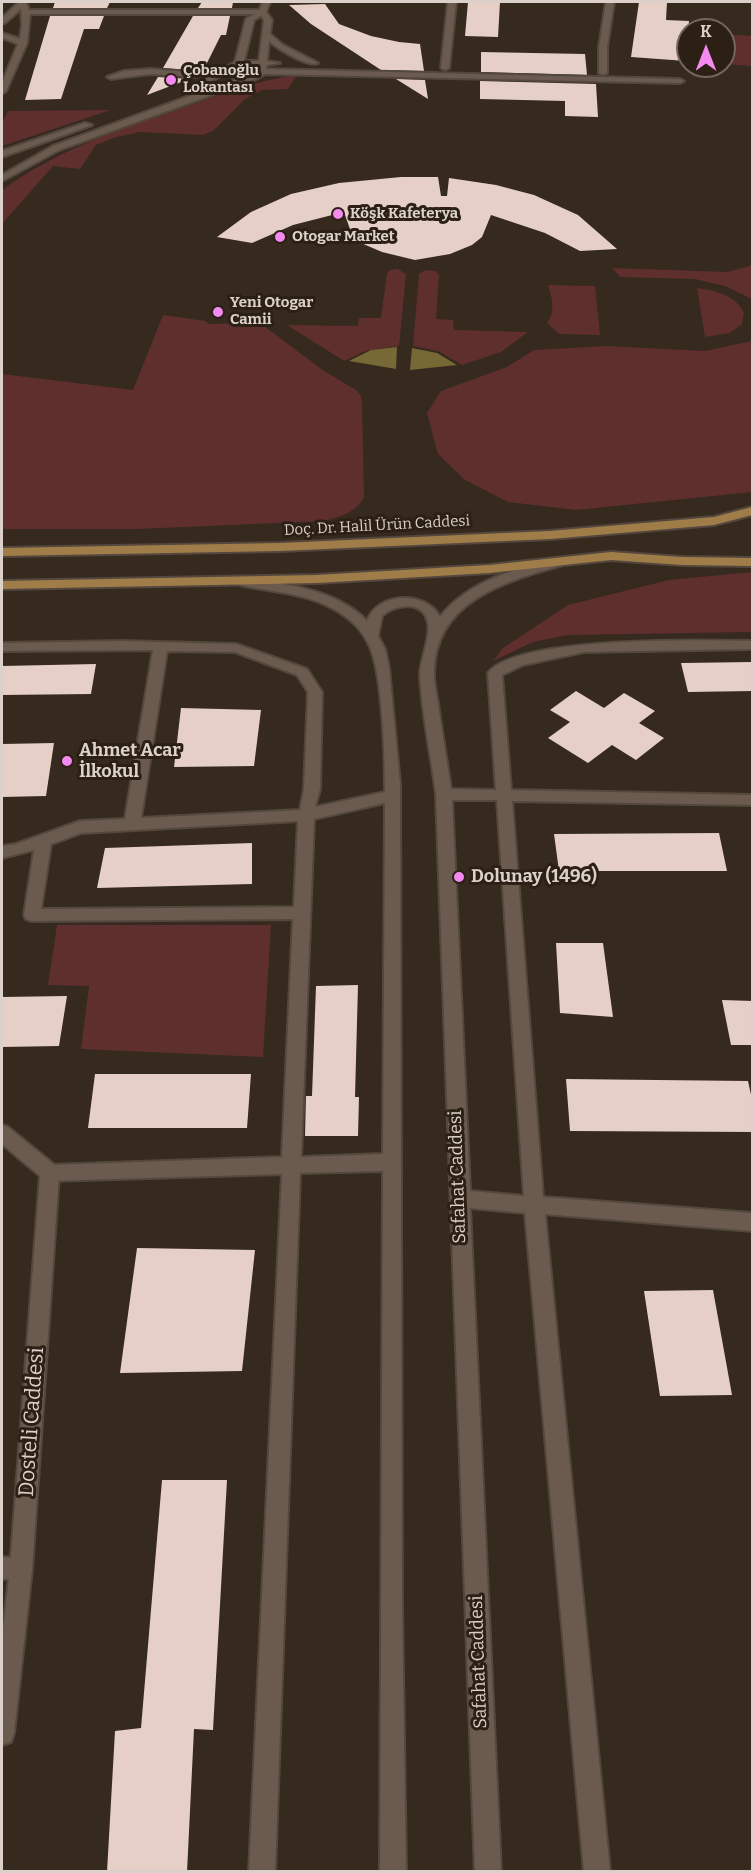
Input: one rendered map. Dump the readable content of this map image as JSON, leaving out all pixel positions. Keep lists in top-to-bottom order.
{
  "streets": {
    "main road": ["Doç. Dr. Halil Ürün Caddesi"],
    "street": ["Safahat Caddesi", "Dosteli Caddesi"]
  },
  "places": [
    "Çobanoğlu Lokantası",
    "Köşk Kafeterya",
    "Otogar Market",
    "Yeni Otogar Camii",
    "Ahmet Acar İlkokul",
    "Dolunay (1496)"
  ],
  "north": "top"
}
